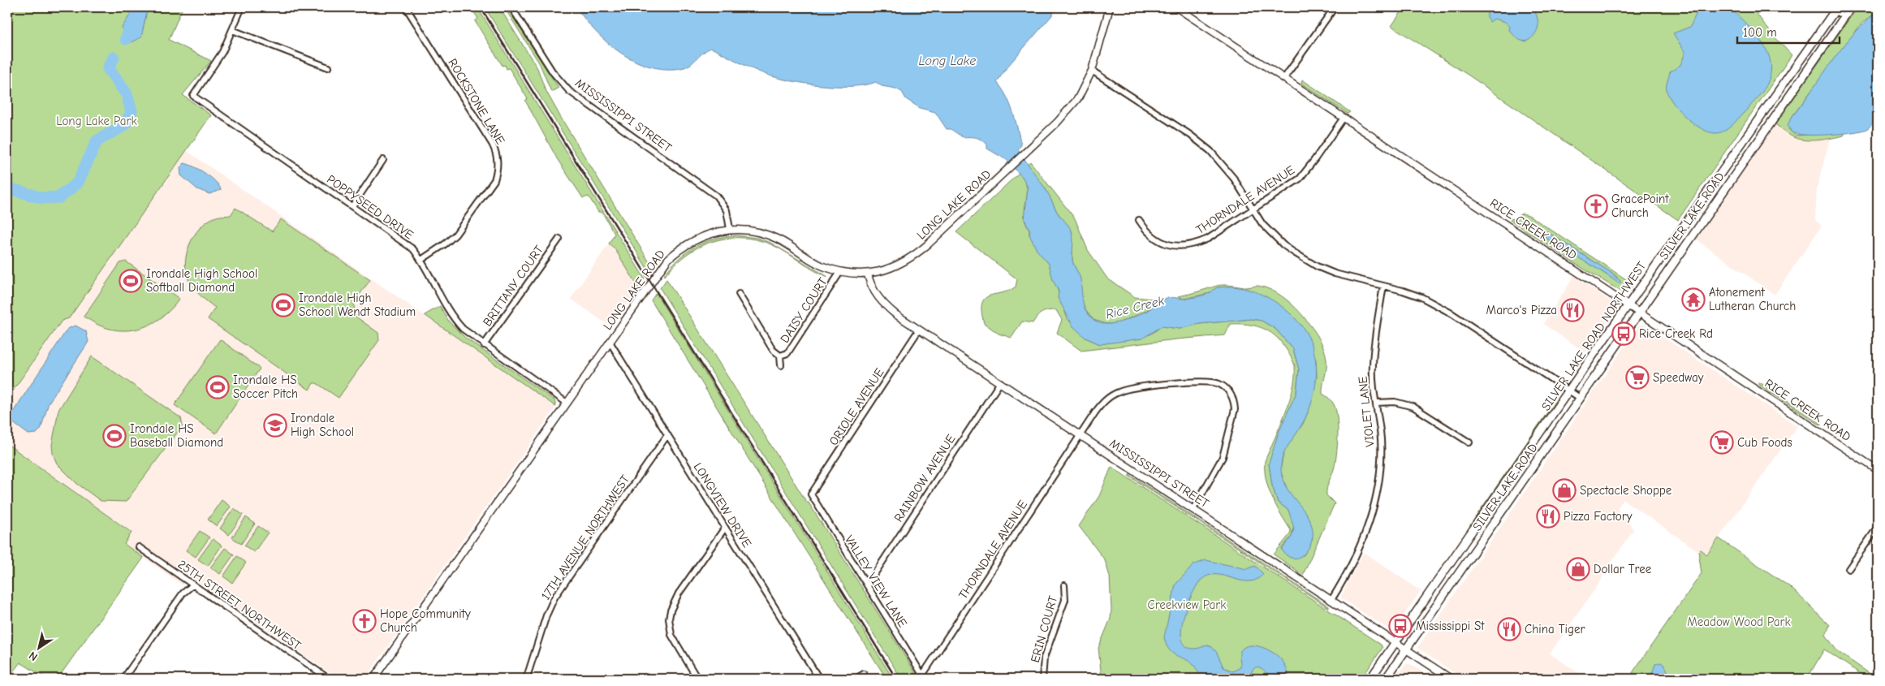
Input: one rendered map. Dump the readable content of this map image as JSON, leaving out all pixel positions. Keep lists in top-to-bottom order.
{
  "streets": {
    "main road": ["SILVER LAKE ROAD", "SILVER LAKE ROAD NORTHWEST"],
    "street": [
      "ROCKSTONE LANE",
      "MISSISSIPPI STREET",
      "THORNDALE AVENUE",
      "LONG LAKE ROAD",
      "POPPYSEED DRIVE",
      "RICE CREEK ROAD",
      "BRITTANY COURT",
      "DAISY COURT",
      "ORIOLE AVENUE",
      "VIOLET LANE",
      "RAINBOW AVENUE",
      "LONGVIEW DRIVE",
      "17TH AVENUE NORTHWEST",
      "VALLEY VIEW LANE",
      "25TH STREET NORTHWEST",
      "ERIN COURT"
    ]
  },
  "crossings": [
    ["ROCKSTONE LANE", "POPPYSEED DRIVE"],
    ["MISSISSIPPI STREET", "THORNDALE AVENUE"],
    ["MISSISSIPPI STREET", "LONG LAKE ROAD"],
    ["MISSISSIPPI STREET", "SILVER LAKE ROAD"],
    ["MISSISSIPPI STREET", "SILVER LAKE ROAD NORTHWEST"],
    ["MISSISSIPPI STREET", "ORIOLE AVENUE"],
    ["MISSISSIPPI STREET", "VIOLET LANE"],
    ["MISSISSIPPI STREET", "RAINBOW AVENUE"],
    ["THORNDALE AVENUE", "RICE CREEK ROAD"],
    ["THORNDALE AVENUE", "VALLEY VIEW LANE"],
    ["LONG LAKE ROAD", "POPPYSEED DRIVE"],
    ["LONG LAKE ROAD", "DAISY COURT"],
    ["LONG LAKE ROAD", "LONGVIEW DRIVE"],
    ["POPPYSEED DRIVE", "BRITTANY COURT"],
    ["SILVER LAKE ROAD", "RICE CREEK ROAD"],
    ["RICE CREEK ROAD", "SILVER LAKE ROAD NORTHWEST"],
    ["ORIOLE AVENUE", "VALLEY VIEW LANE"],
    ["RAINBOW AVENUE", "VALLEY VIEW LANE"],
    ["LONGVIEW DRIVE", "17TH AVENUE NORTHWEST"]
  ],
  "water": ["Long Lake", "Rice Creek"],
  "parks": ["Long Lake Park", "Creekview Park", "Meadow Wood Park"],
  "places": {
    "church": ["GracePoint Church", "Hope Community Church"],
    "sports": [
      "Irondale High School Softball Diamond",
      "Irondale High School Wendt Stadium",
      "Irondale HS Soccer Pitch",
      "Irondale HS Baseball Diamond"
    ],
    "temple": ["Atonement Lutheran Church"],
    "restaurant": ["Marco's Pizza", "Pizza Factory", "China Tiger"],
    "bus stop": ["Rice Creek Rd", "Mississippi St"],
    "supermarket": ["Speedway", "Cub Foods"],
    "school or university": ["Irondale High School"],
    "shop": ["Spectacle Shoppe", "Dollar Tree"]
  },
  "scale_bar": "100 m",
  "north": "bottom left"
}
